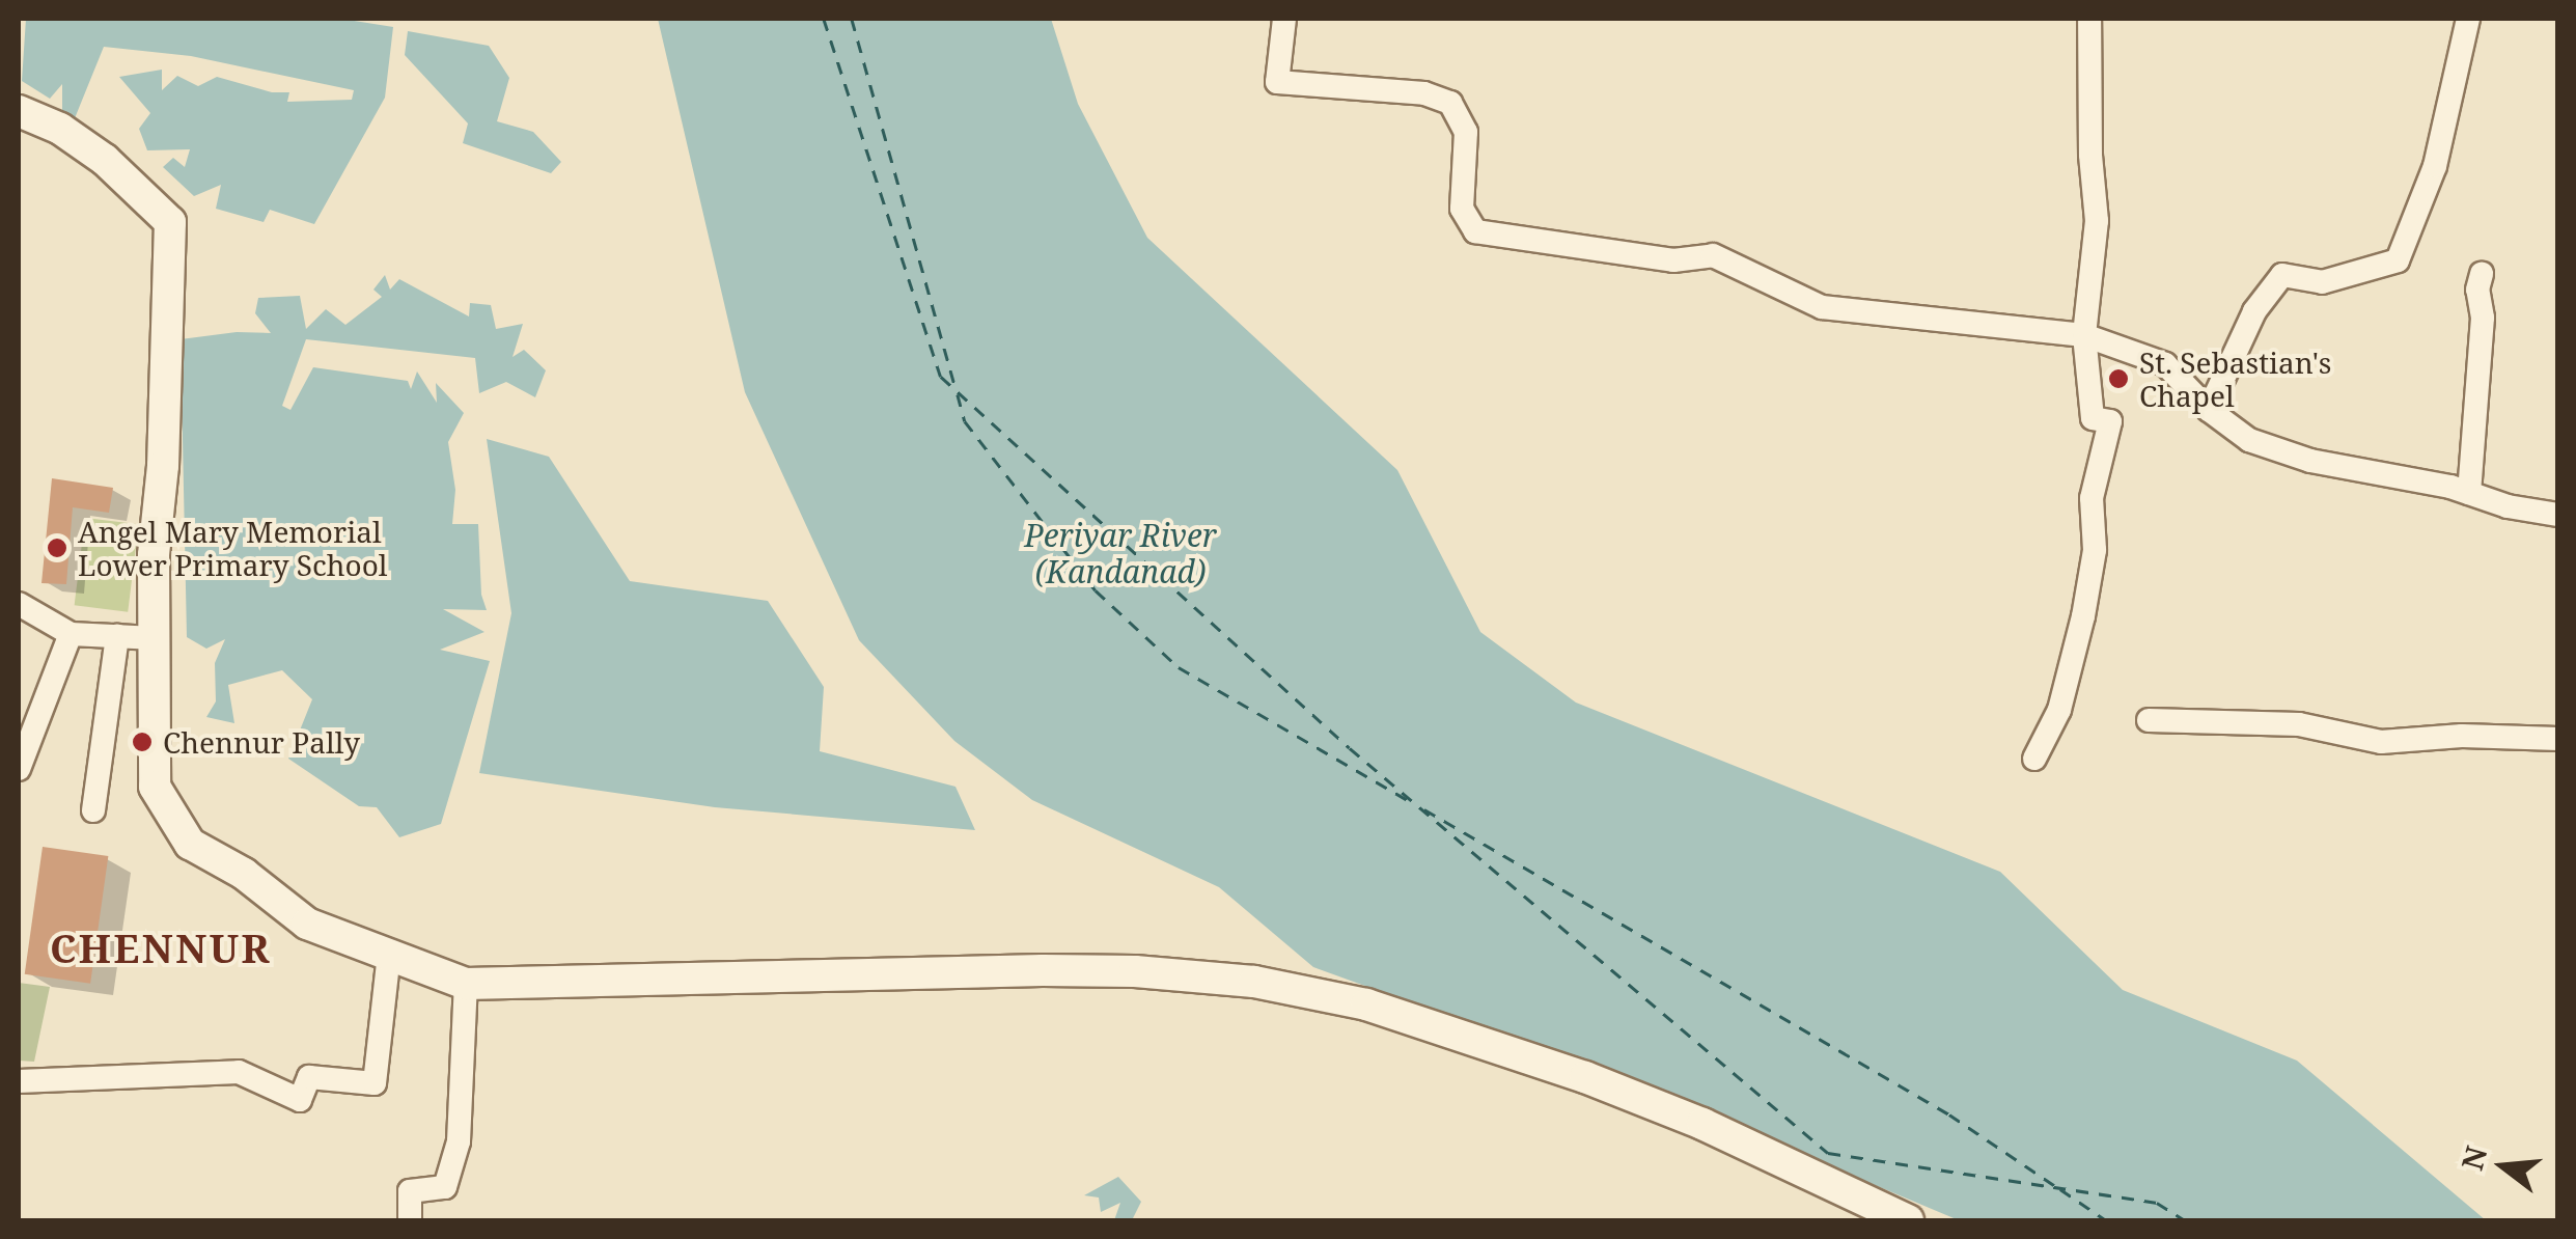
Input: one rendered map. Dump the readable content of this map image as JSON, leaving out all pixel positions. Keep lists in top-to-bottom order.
{
  "districts": ["CHENNUR"],
  "water": ["Periyar River (Kandanad)"],
  "places": ["St. Sebastian's Chapel", "Angel Mary Memorial Lower Primary School", "Chennur Pally"],
  "north": "left"
}
